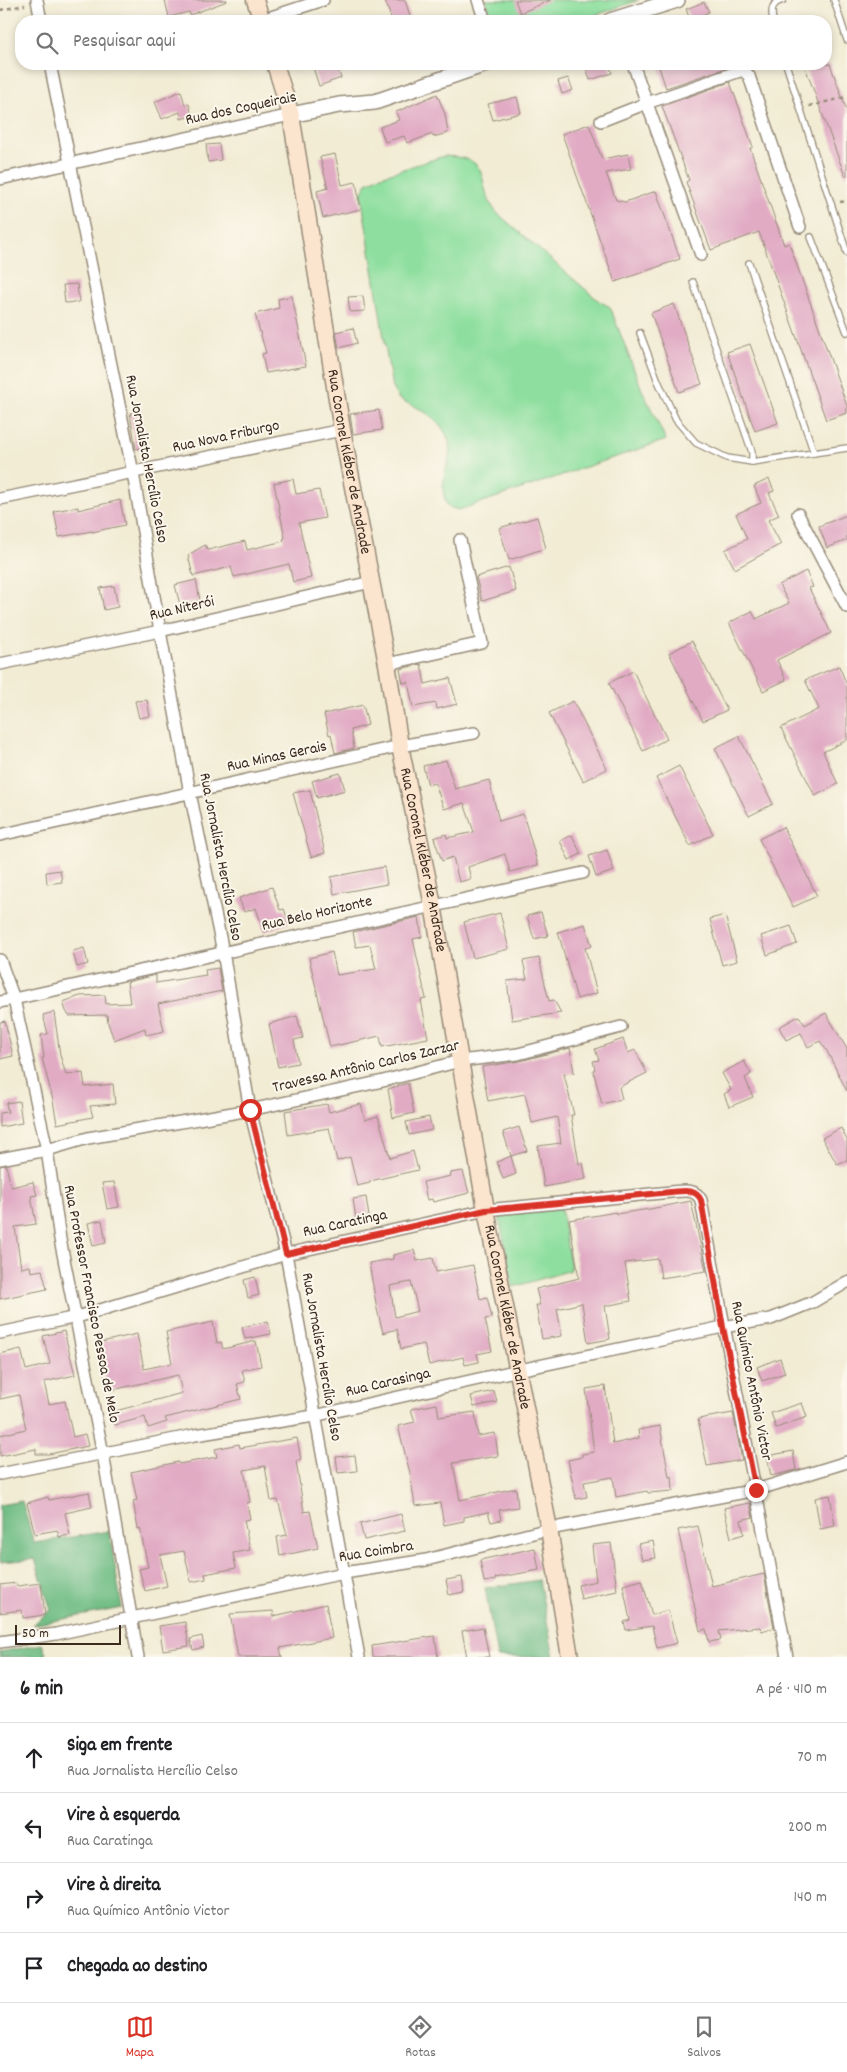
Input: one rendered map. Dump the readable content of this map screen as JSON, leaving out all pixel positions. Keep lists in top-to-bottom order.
{
  "streets": {
    "main road": ["Rua Coronel Kléber de Andrade"],
    "street": [
      "Rua dos Coqueirais",
      "Rua Nova Friburgo",
      "Rua Jornalista Hercílio Celso",
      "Rua Niterói",
      "Rua Minas Gerais",
      "Rua Belo Horizonte",
      "Travessa Antônio Carlos Zarzar",
      "Rua Caratinga",
      "Rua Professor Francisco Pessoa de Melo",
      "Rua Químico Antônio Victor",
      "Rua Carasinga",
      "Rua Coimbra"
    ]
  },
  "crossings": [
    ["Rua dos Coqueirais", "Rua Jornalista Hercílio Celso"],
    ["Rua dos Coqueirais", "Rua Coronel Kléber de Andrade"],
    ["Rua Nova Friburgo", "Rua Jornalista Hercílio Celso"],
    ["Rua Nova Friburgo", "Rua Coronel Kléber de Andrade"],
    ["Rua Jornalista Hercílio Celso", "Rua Niterói"],
    ["Rua Jornalista Hercílio Celso", "Rua Minas Gerais"],
    ["Rua Jornalista Hercílio Celso", "Rua Belo Horizonte"],
    ["Rua Jornalista Hercílio Celso", "Travessa Antônio Carlos Zarzar"],
    ["Rua Jornalista Hercílio Celso", "Rua Caratinga"],
    ["Rua Jornalista Hercílio Celso", "Rua Carasinga"],
    ["Rua Jornalista Hercílio Celso", "Rua Coimbra"],
    ["Rua Coronel Kléber de Andrade", "Rua Niterói"],
    ["Rua Coronel Kléber de Andrade", "Rua Minas Gerais"],
    ["Rua Coronel Kléber de Andrade", "Rua Belo Horizonte"],
    ["Rua Coronel Kléber de Andrade", "Travessa Antônio Carlos Zarzar"],
    ["Rua Coronel Kléber de Andrade", "Rua Caratinga"],
    ["Rua Coronel Kléber de Andrade", "Rua Carasinga"],
    ["Rua Coronel Kléber de Andrade", "Rua Coimbra"],
    ["Rua Belo Horizonte", "Rua Professor Francisco Pessoa de Melo"],
    ["Travessa Antônio Carlos Zarzar", "Rua Professor Francisco Pessoa de Melo"],
    ["Rua Caratinga", "Rua Professor Francisco Pessoa de Melo"],
    ["Rua Caratinga", "Rua Químico Antônio Victor"],
    ["Rua Professor Francisco Pessoa de Melo", "Rua Carasinga"],
    ["Rua Professor Francisco Pessoa de Melo", "Rua Coimbra"],
    ["Rua Químico Antônio Victor", "Rua Carasinga"],
    ["Rua Químico Antônio Victor", "Rua Coimbra"]
  ],
  "scale_bar": "50 m",
  "page": {
    "search": "Pesquisar aqui",
    "scale": "50 m",
    "heading": ["6 min", "A pé · 410 m"],
    "list": [
      ["Siga em frente", "Rua Jornalista Hercílio Celso", "70 m"],
      ["Vire à esquerda", "Rua Caratinga", "200 m"],
      ["Vire à direita", "Rua Químico Antônio Victor", "140 m"],
      "Chegada ao destino"
    ],
    "nav": ["Mapa", "Rotas", "Salvos"]
  }
}
